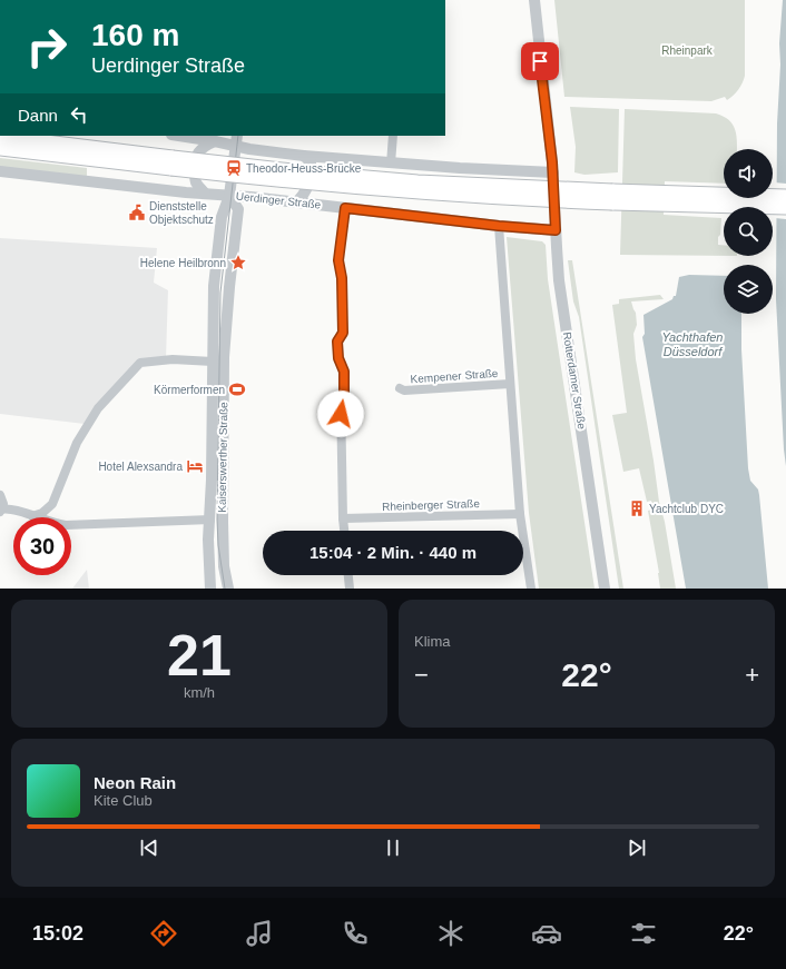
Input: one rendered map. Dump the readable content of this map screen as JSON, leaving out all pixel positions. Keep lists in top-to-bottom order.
{
  "streets": {
    "street": [
      "Uerdinger Straße",
      "Kempener Straße",
      "Rotterdamer Straße",
      "Kaiserswerther Straße",
      "Rheinberger Straße"
    ]
  },
  "crossings": [
    ["Uerdinger Straße", "Rotterdamer Straße"],
    ["Uerdinger Straße", "Kaiserswerther Straße"]
  ],
  "water": ["Yachthafen Düsseldorf"],
  "parks": ["Rheinpark"],
  "places": {
    "station": ["Theodor-Heuss-Brücke"],
    "public building": ["Dienststelle Objektschutz"],
    "place": ["Helene Heilbronn"],
    "sports": ["Körmerformen"],
    "hotel": ["Hotel Alexsandra"],
    "building": ["Yachtclub DYC"]
  },
  "page": {
    "turn": ["160 m", "Uerdinger Straße"],
    "then": "Dann",
    "limit": "30",
    "trip": "15:04 · 2 Min. · 440 m",
    "tile": [
      ["21", "km/h"],
      "Klima"
    ],
    "heat": ["−", "22°", "+"],
    "song": ["Neon Rain", "Kite Club"],
    "tabs": ["15:02", "22°"]
  }
}
